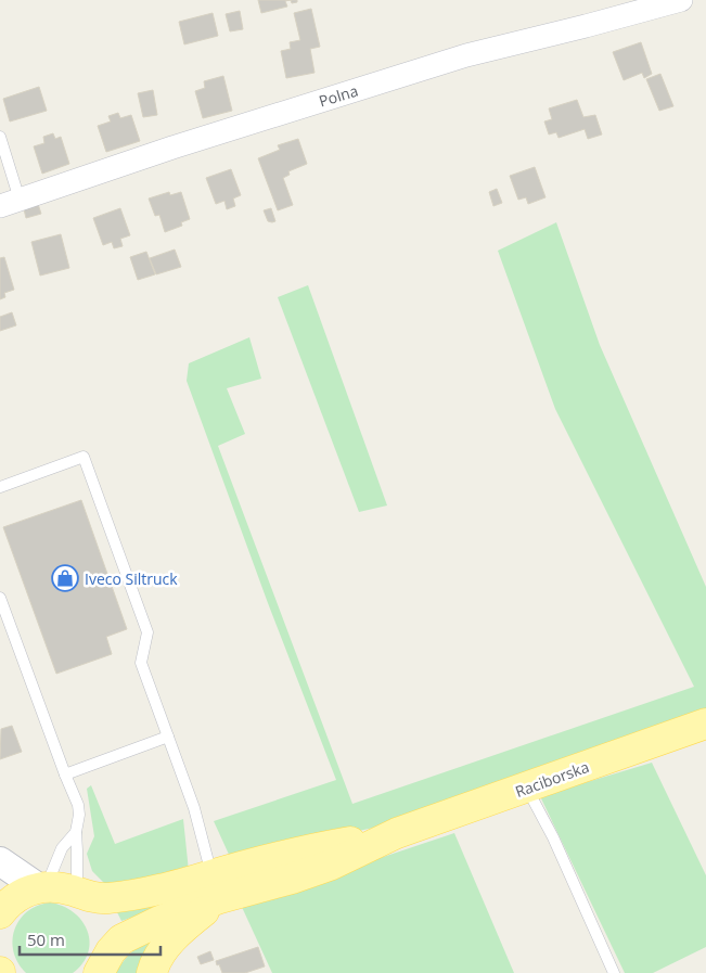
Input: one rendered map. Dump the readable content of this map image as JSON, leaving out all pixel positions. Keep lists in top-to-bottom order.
{
  "streets": {
    "main road": ["Raciborska"],
    "street": ["Polna"]
  },
  "places": {
    "shop": ["Iveco Siltruck"]
  },
  "scale_bar": "50 m"
}
